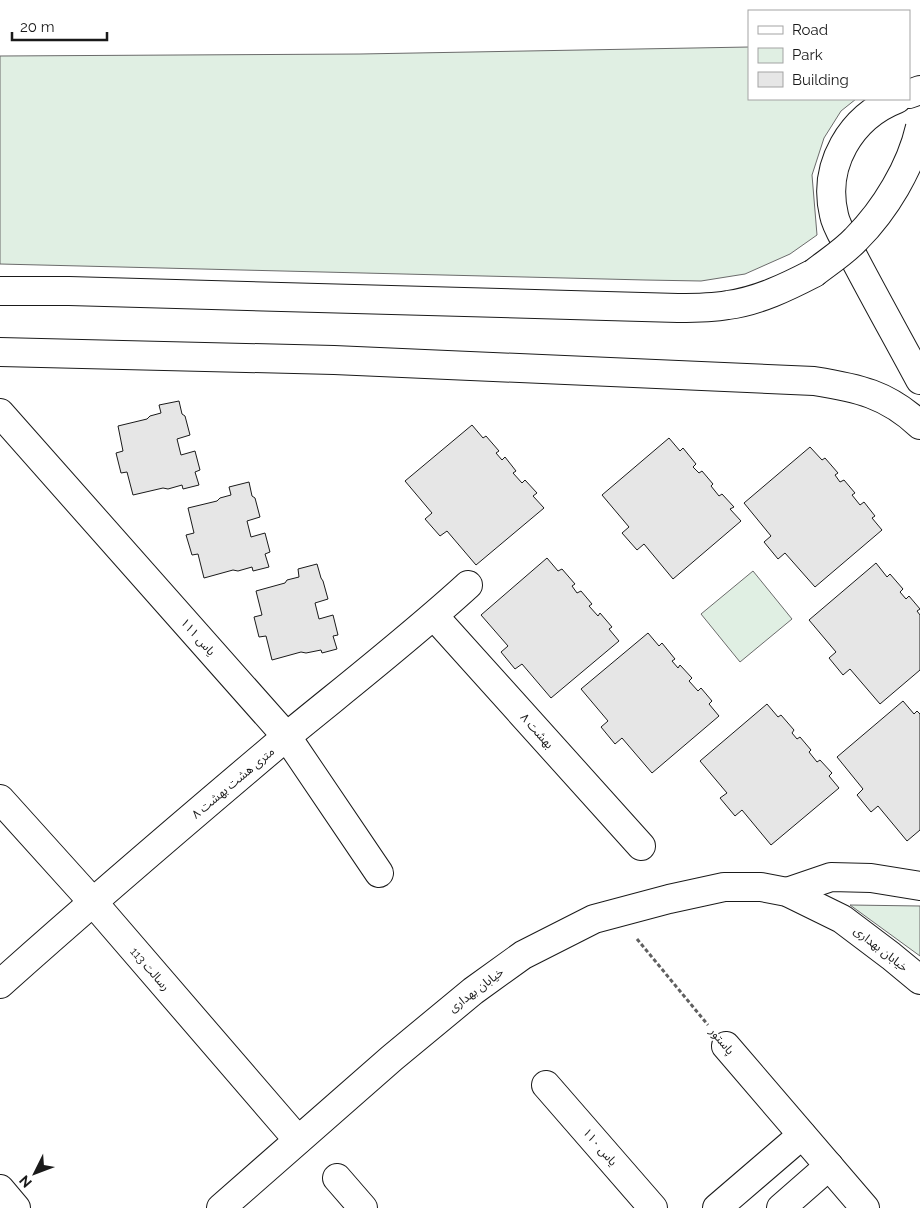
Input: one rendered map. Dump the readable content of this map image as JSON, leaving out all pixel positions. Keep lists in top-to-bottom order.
{
  "streets": {
    "street": [
      "یاس ۱۱۱",
      "۸ بهشت",
      "۸ متری هشت بهشت",
      "خیابان بهداری",
      "رسالت 113",
      "پاستور",
      "یاس ۱۱۰"
    ]
  },
  "crossings": [
    ["یاس ۱۱۱", "۸ متری هشت بهشت"],
    ["۸ بهشت", "۸ متری هشت بهشت"],
    ["۸ متری هشت بهشت", "رسالت 113"],
    ["خیابان بهداری", "رسالت 113"],
    ["خیابان بهداری", "پاستور"]
  ],
  "legend": ["Road", "Park", "Building"],
  "scale_bar": "20 m",
  "north": "bottom left"
}
